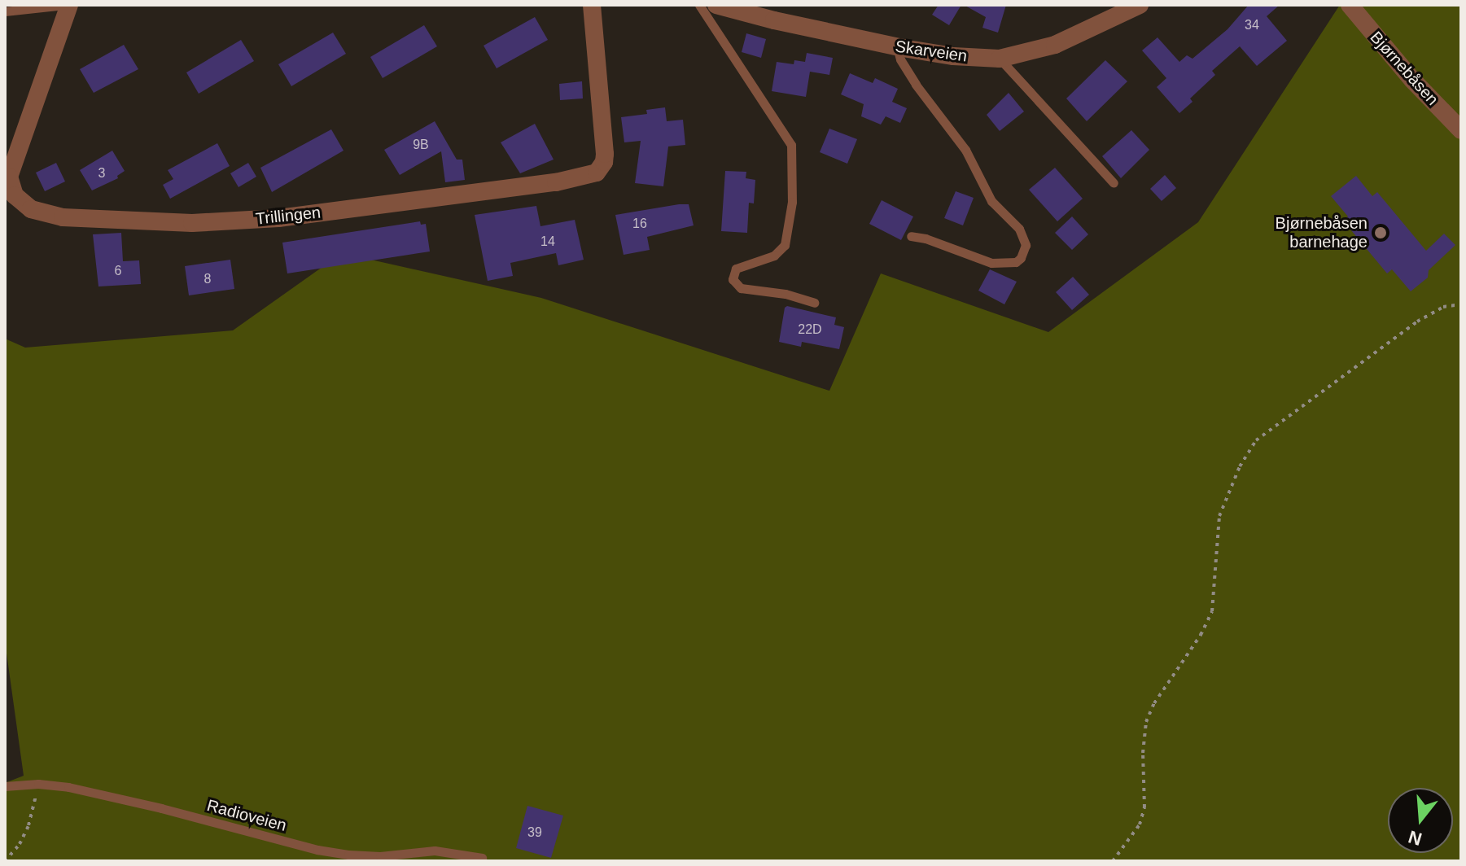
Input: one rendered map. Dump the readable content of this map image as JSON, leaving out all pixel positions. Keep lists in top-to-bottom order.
{
  "streets": {
    "street": ["Skarveien", "Bjørnebåsen", "Trillingen"],
    "lane": ["Radioveien"]
  },
  "places": ["Bjørnebåsen barnehage"],
  "house_numbers": [
    "34",
    "9B",
    "3",
    "16",
    "14",
    "6",
    "8",
    "22D",
    "39"
  ],
  "north": "bottom"
}
